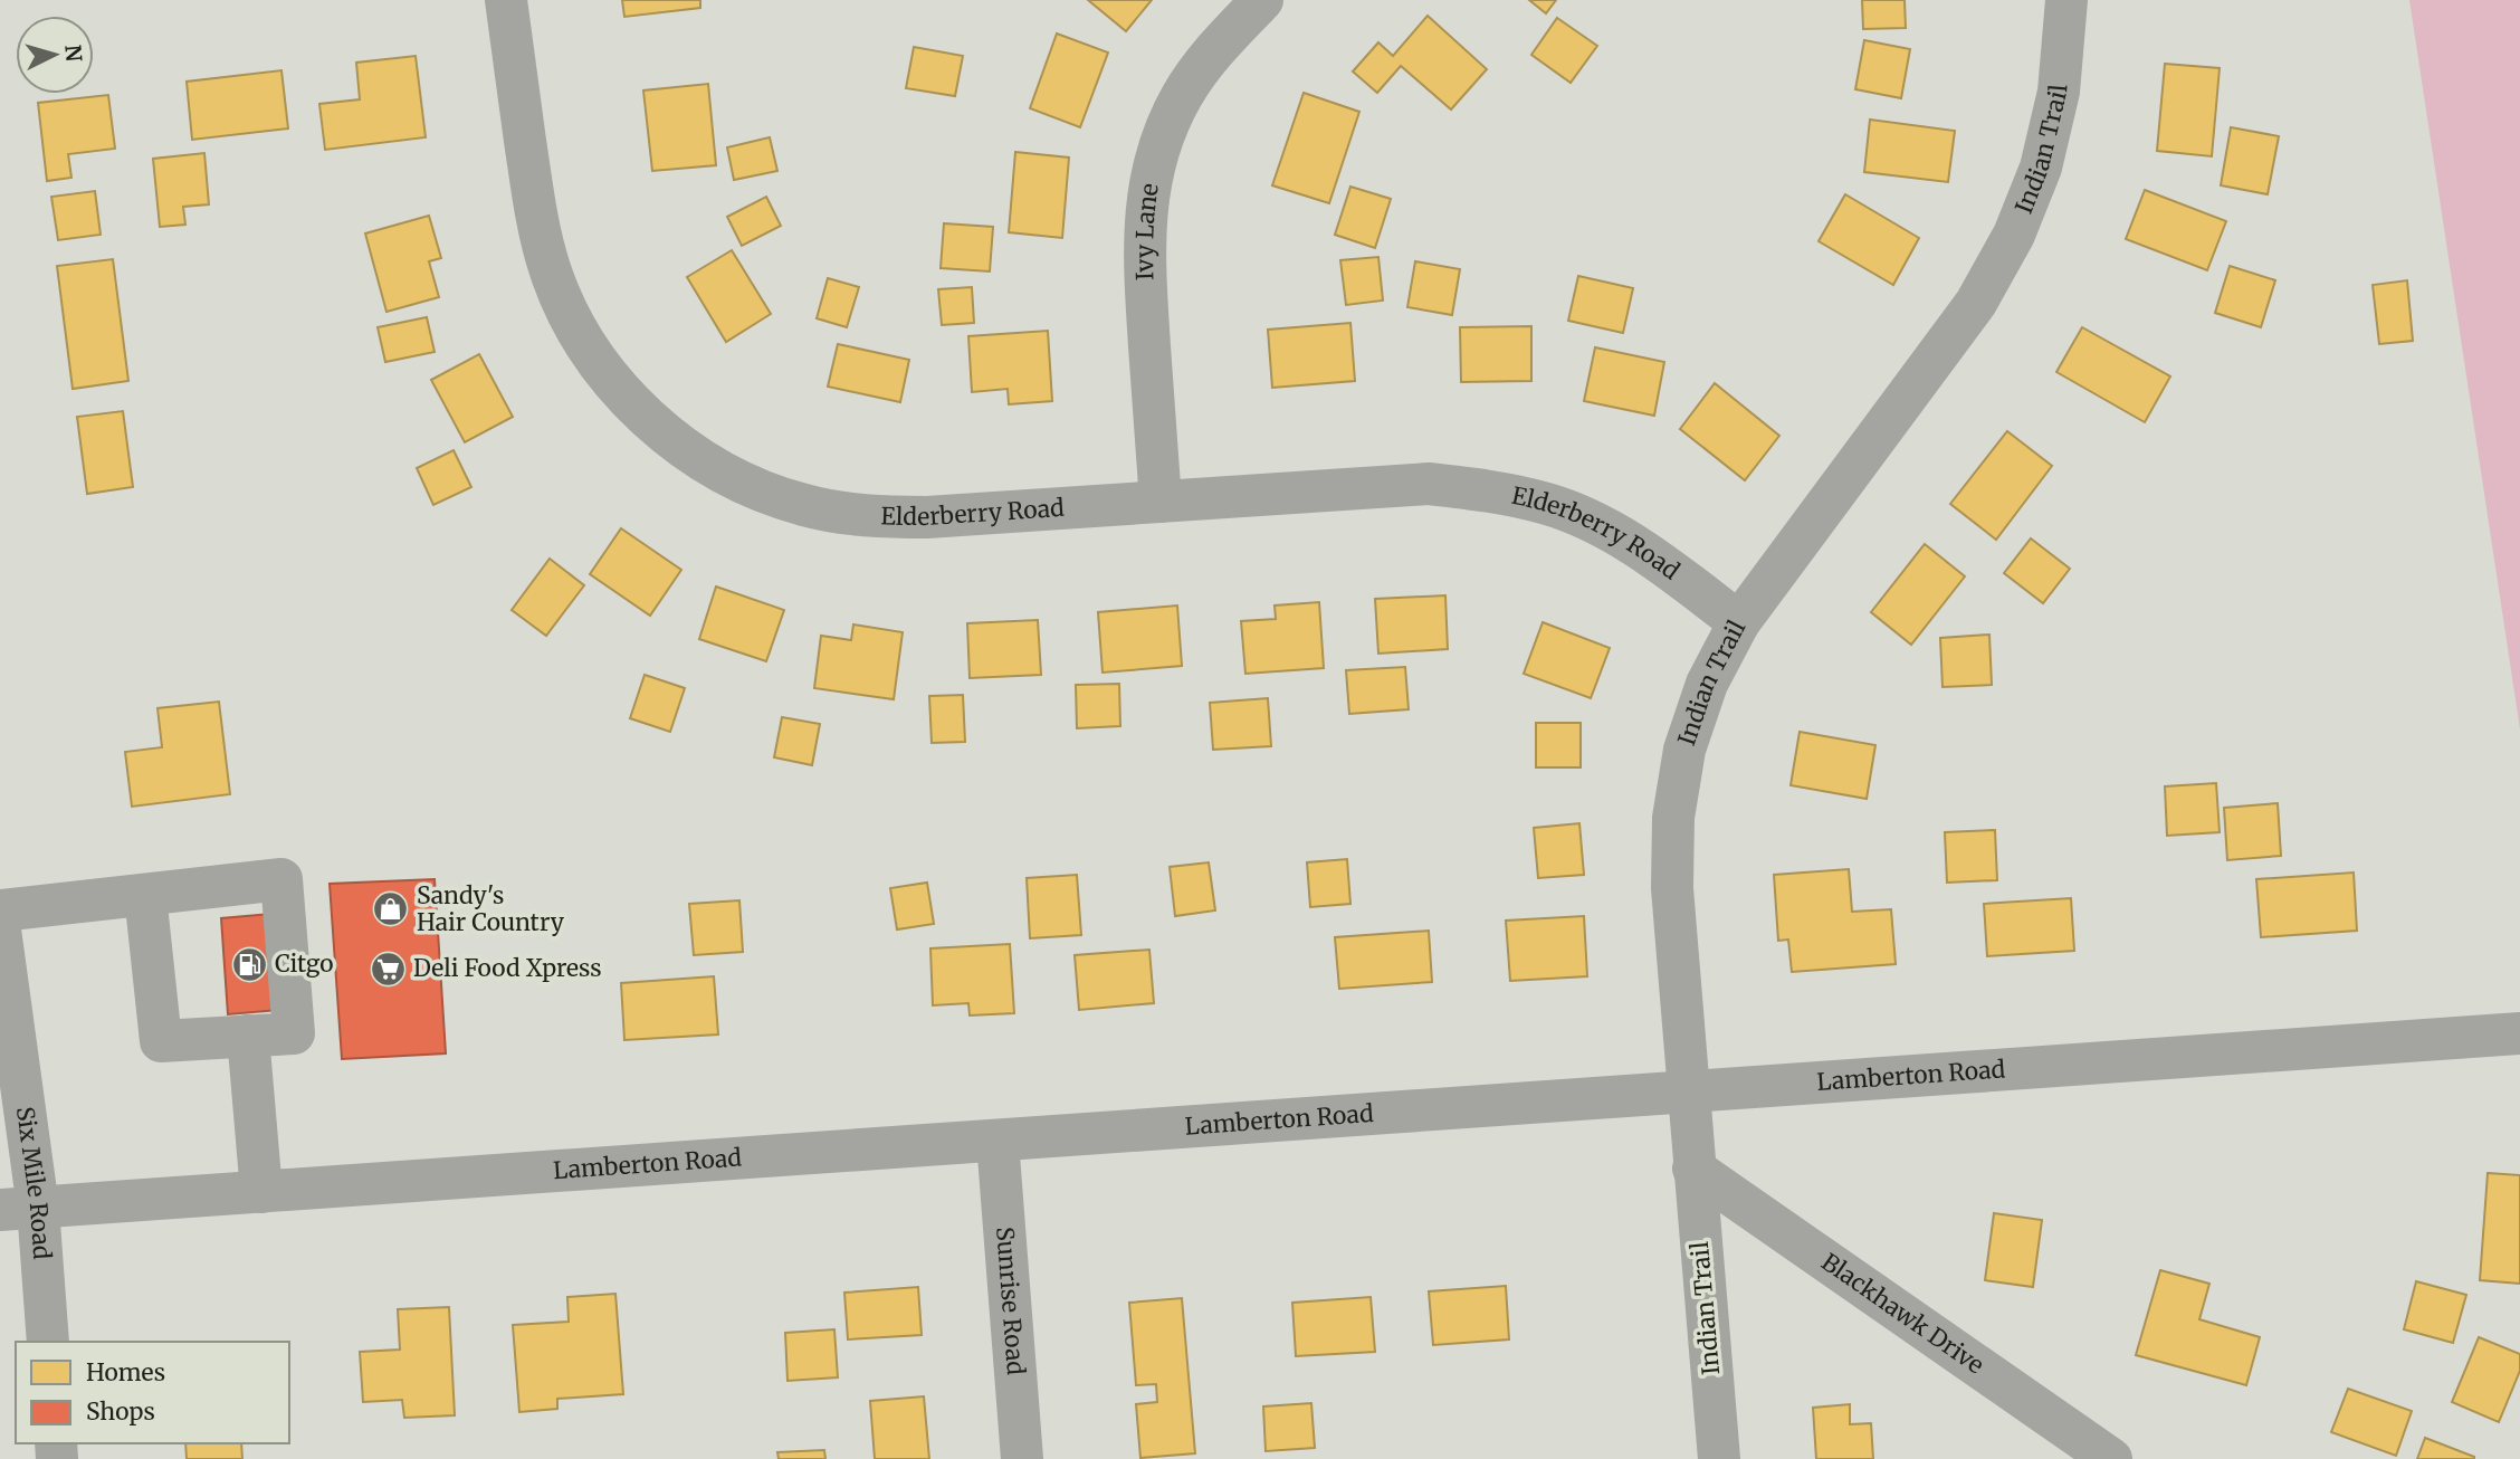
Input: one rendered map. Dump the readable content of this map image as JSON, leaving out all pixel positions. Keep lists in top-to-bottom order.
{
  "streets": {
    "street": [
      "Indian Trail",
      "Ivy Lane",
      "Elderberry Road",
      "Lamberton Road",
      "Six Mile Road",
      "Sunrise Road",
      "Blackhawk Drive"
    ]
  },
  "crossings": [
    ["Indian Trail", "Elderberry Road"],
    ["Indian Trail", "Lamberton Road"],
    ["Indian Trail", "Blackhawk Drive"],
    ["Ivy Lane", "Elderberry Road"],
    ["Lamberton Road", "Six Mile Road"],
    ["Lamberton Road", "Sunrise Road"]
  ],
  "places": {
    "shop": ["Sandy's Hair Country"],
    "fuel station": ["Citgo"],
    "supermarket": ["Deli Food Xpress"]
  },
  "legend": ["Homes", "Shops"],
  "north": "right"
}
